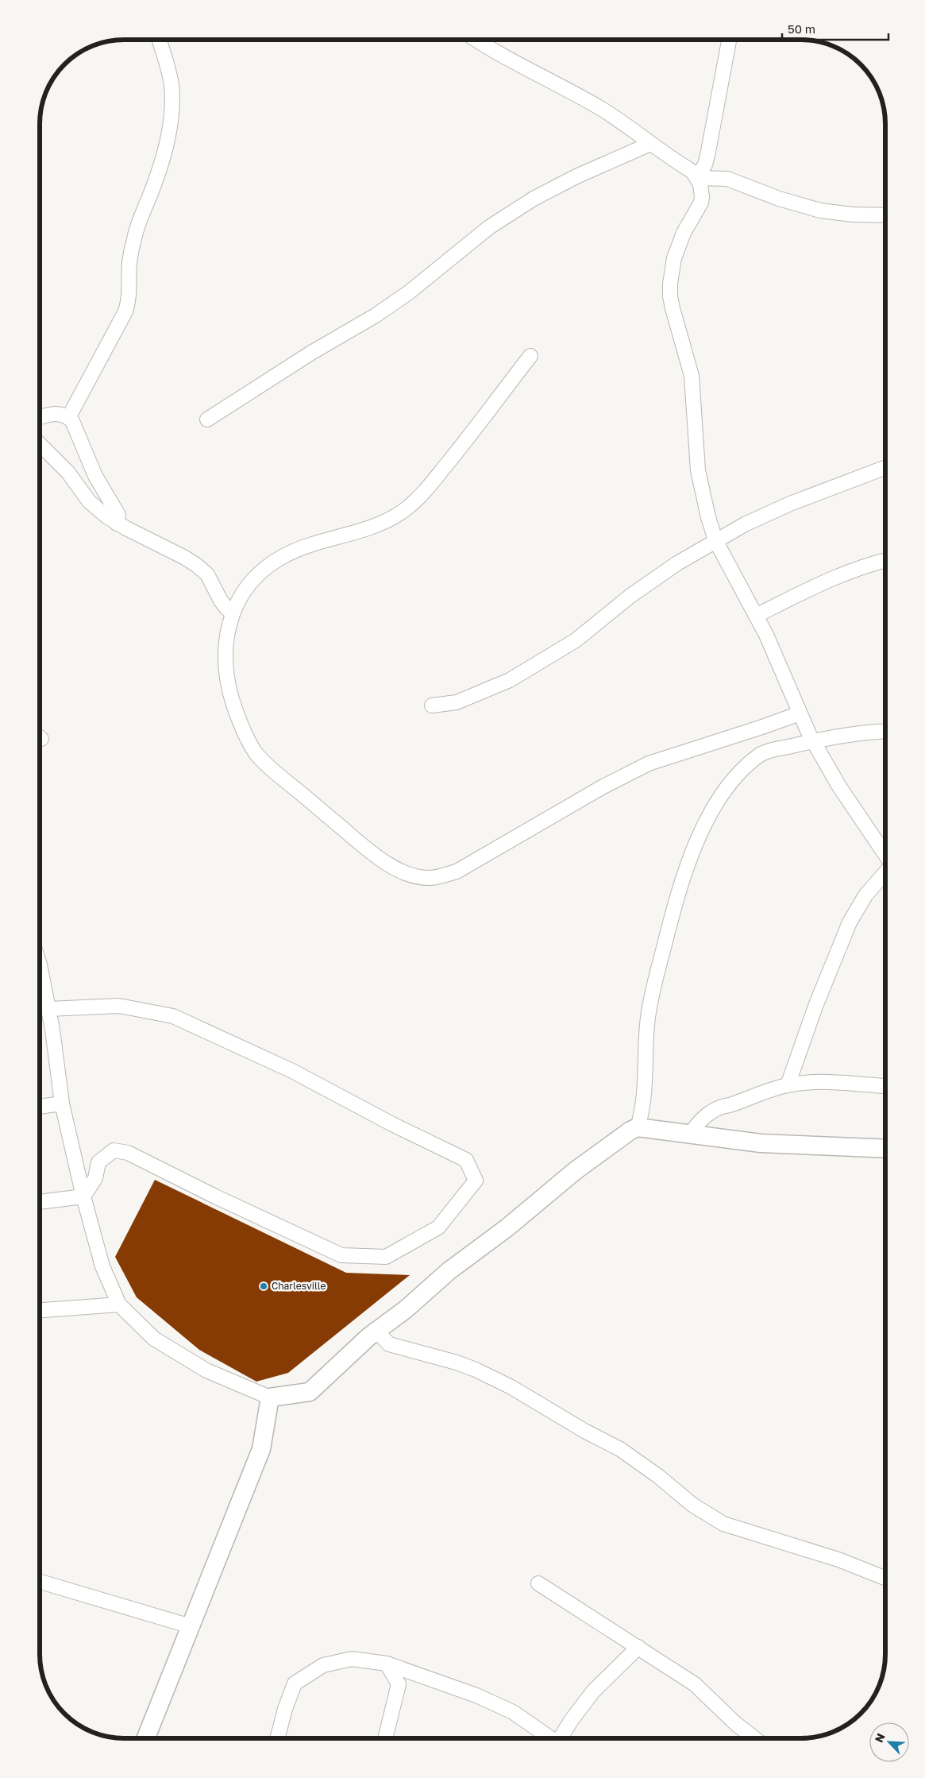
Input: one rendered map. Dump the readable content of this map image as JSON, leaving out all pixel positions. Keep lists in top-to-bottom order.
{
  "places": ["Charlesville"],
  "scale_bar": "50 m",
  "north": "top left"
}
